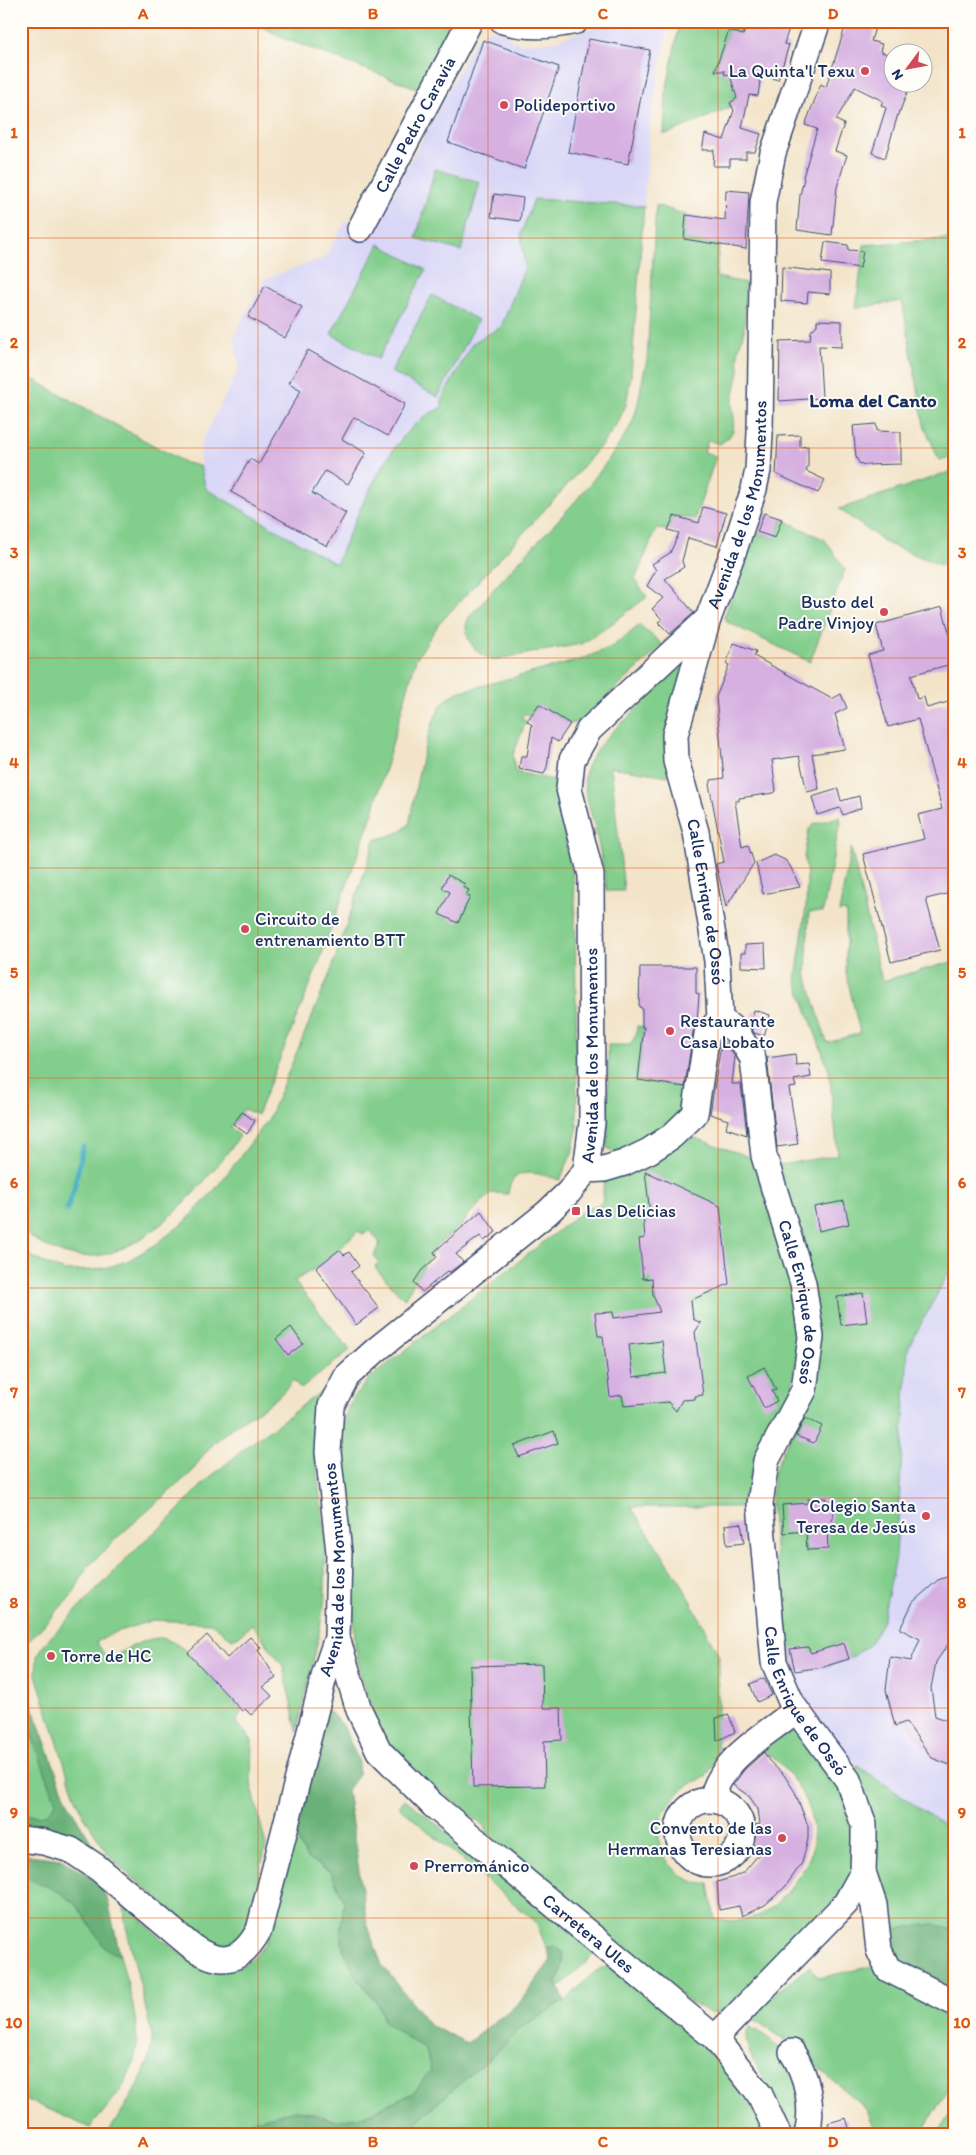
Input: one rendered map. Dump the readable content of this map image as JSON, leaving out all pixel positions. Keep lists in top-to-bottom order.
{
  "streets": {
    "street": [
      "Calle Pedro Caravia",
      "Avenida de los Monumentos",
      "Calle Enrique de Ossó",
      "Carretera Ules"
    ]
  },
  "crossings": [
    ["Avenida de los Monumentos", "Calle Enrique de Ossó"],
    ["Avenida de los Monumentos", "Carretera Ules"],
    ["Calle Enrique de Ossó", "Carretera Ules"]
  ],
  "districts": ["Loma del Canto"],
  "places": {
    "other": [
      "La Quinta'l Texu",
      "Polideportivo",
      "Busto del Padre Vinjoy",
      "Circuito de entrenamiento BTT",
      "Restaurante Casa Lobato",
      "Colegio Santa Teresa de Jesús",
      "Torre de HC",
      "Convento de las Hermanas Teresianas",
      "Prerrománico"
    ],
    "transit": ["Las Delicias"]
  },
  "north": "bottom left",
  "grid": {
    "columns": [
      "A",
      "B",
      "C",
      "D"
    ],
    "rows": [
      "1",
      "2",
      "3",
      "4",
      "5",
      "6",
      "7",
      "8",
      "9",
      "10"
    ]
  }
}
